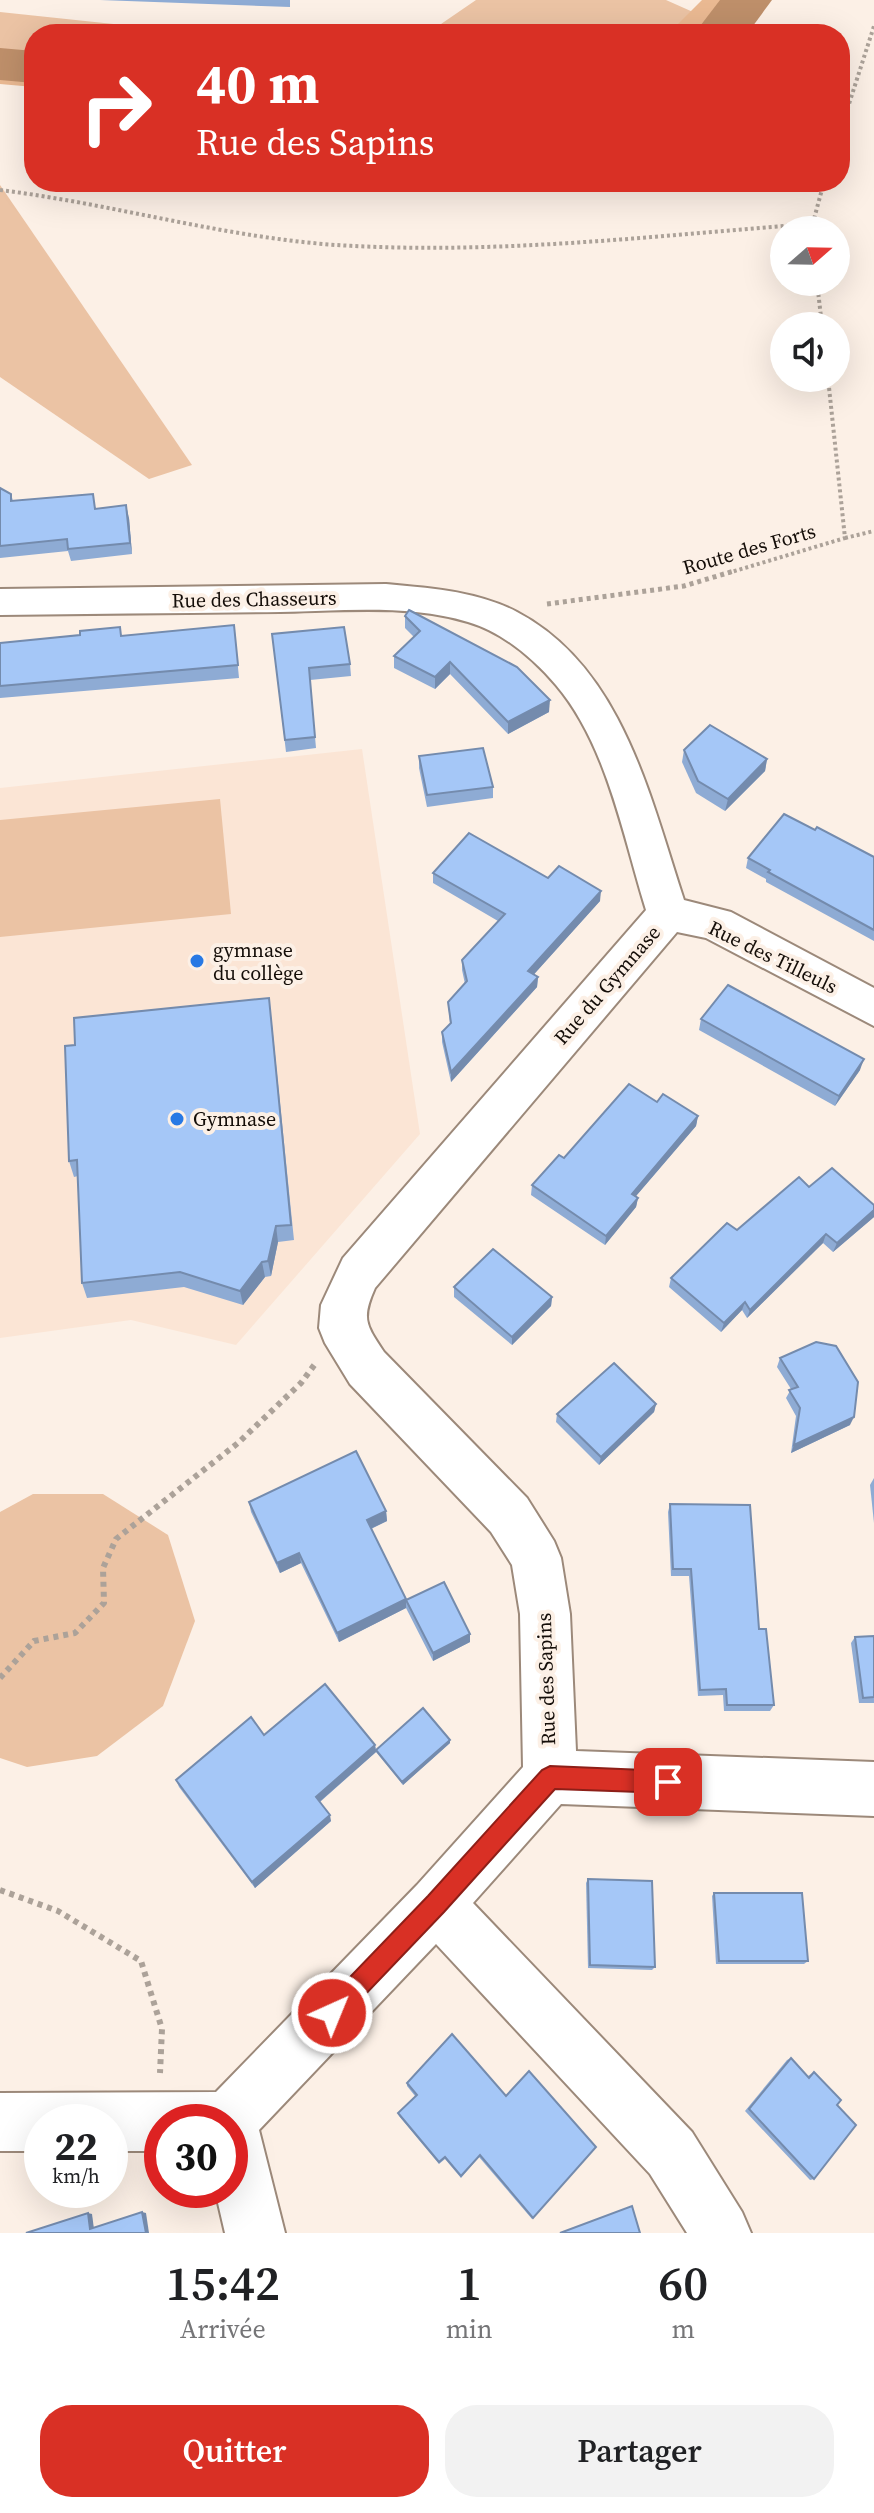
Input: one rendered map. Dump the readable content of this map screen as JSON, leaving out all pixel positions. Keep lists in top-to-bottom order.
{
  "streets": {
    "street": [
      "Rue des Chasseurs",
      "Rue des Tilleuls",
      "Rue du Gymnase",
      "Rue des Sapins"
    ],
    "path": ["Route des Forts"]
  },
  "crossings": [
    ["Route des Forts", "Rue des Chasseurs"],
    ["Route des Forts", "Rue du Gymnase"],
    ["Rue des Chasseurs", "Rue du Gymnase"],
    ["Rue des Tilleuls", "Rue du Gymnase"],
    ["Rue du Gymnase", "Rue des Sapins"]
  ],
  "places": ["gymnase du collège", "Gymnase"],
  "north": "right",
  "page": {
    "turn": ["40 m", "Rue des Sapins"],
    "speed": "22 km/h",
    "limit": "30",
    "eta": [
      "15:42",
      "Arrivée",
      "1",
      "min",
      "60",
      "m"
    ],
    "buttons": ["Quitter", "Partager"]
  }
}
